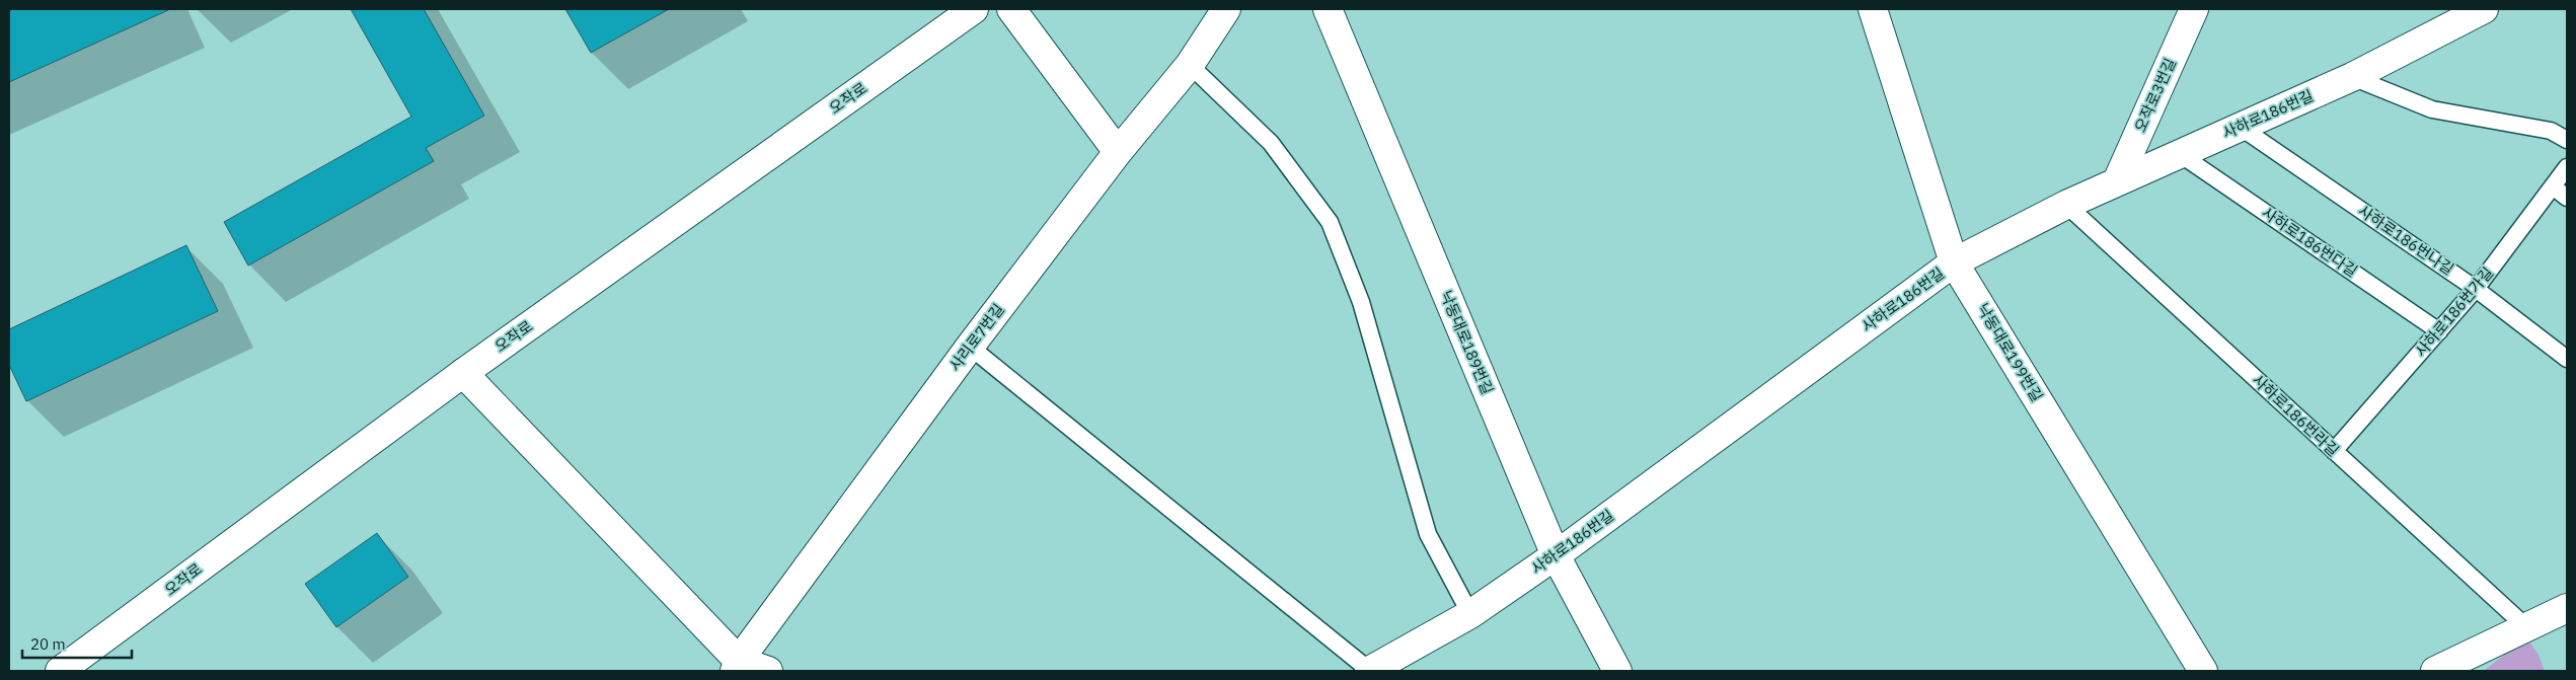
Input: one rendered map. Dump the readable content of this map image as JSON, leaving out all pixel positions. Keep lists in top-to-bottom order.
{
  "streets": {
    "street": [
      "오작로3번길",
      "오작로",
      "사하로186번길",
      "사리로7번길",
      "낙동대로189번길",
      "낙동대로199번길"
    ],
    "lane": [
      "사하로186번나길",
      "사하로186번다길",
      "사하로186번가길",
      "사하로186번라길"
    ]
  },
  "crossings": [
    ["오작로3번길", "사하로186번길"],
    ["사하로186번길", "사하로186번나길"],
    ["사하로186번길", "사하로186번다길"],
    ["사하로186번길", "낙동대로189번길"],
    ["사하로186번길", "낙동대로199번길"],
    ["사하로186번길", "사하로186번라길"],
    ["사하로186번나길", "사하로186번가길"],
    ["사하로186번다길", "사하로186번가길"],
    ["사하로186번가길", "사하로186번라길"]
  ],
  "scale_bar": "20 m"
}
